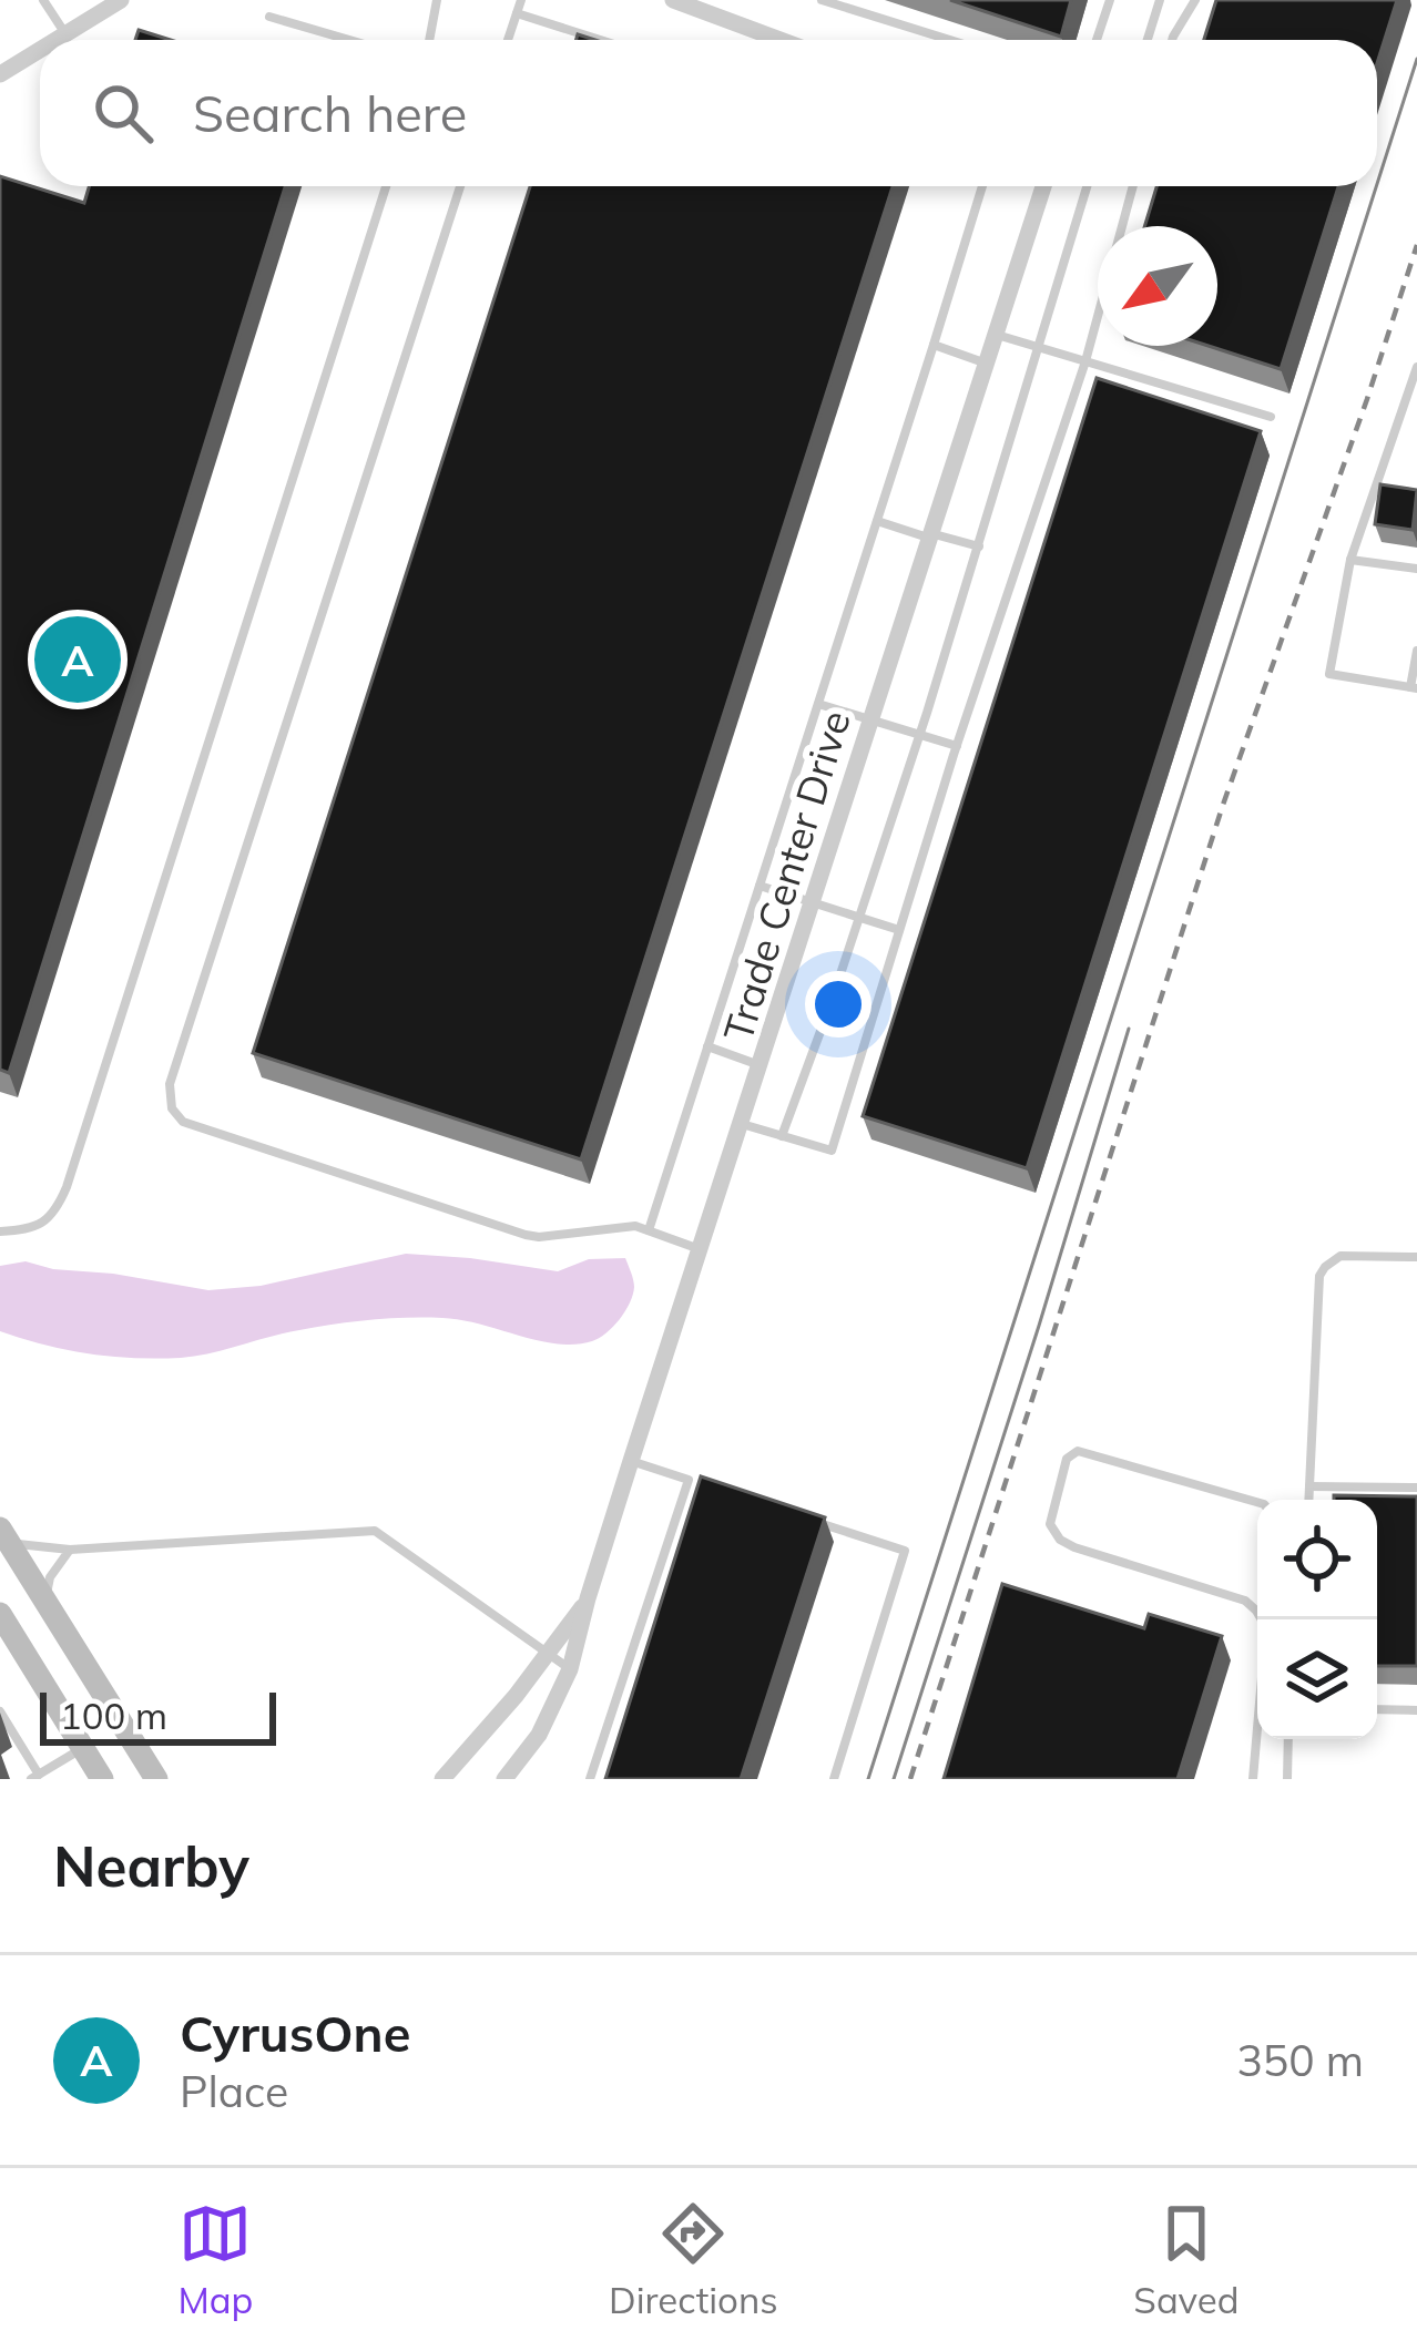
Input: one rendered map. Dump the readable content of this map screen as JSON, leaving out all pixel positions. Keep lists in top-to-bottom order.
{
  "streets": {
    "street": ["Trade Center Drive"]
  },
  "scale_bar": "100 m",
  "north": "bottom left",
  "page": {
    "search": "Search here",
    "pins": "A",
    "scale": "100 m",
    "heading": "Nearby",
    "list": [
      {
        "mark": "A",
        "name": "CyrusOne",
        "note": "Place",
        "value": "350 m"
      }
    ],
    "nav": ["Map", "Directions", "Saved"]
  }
}
